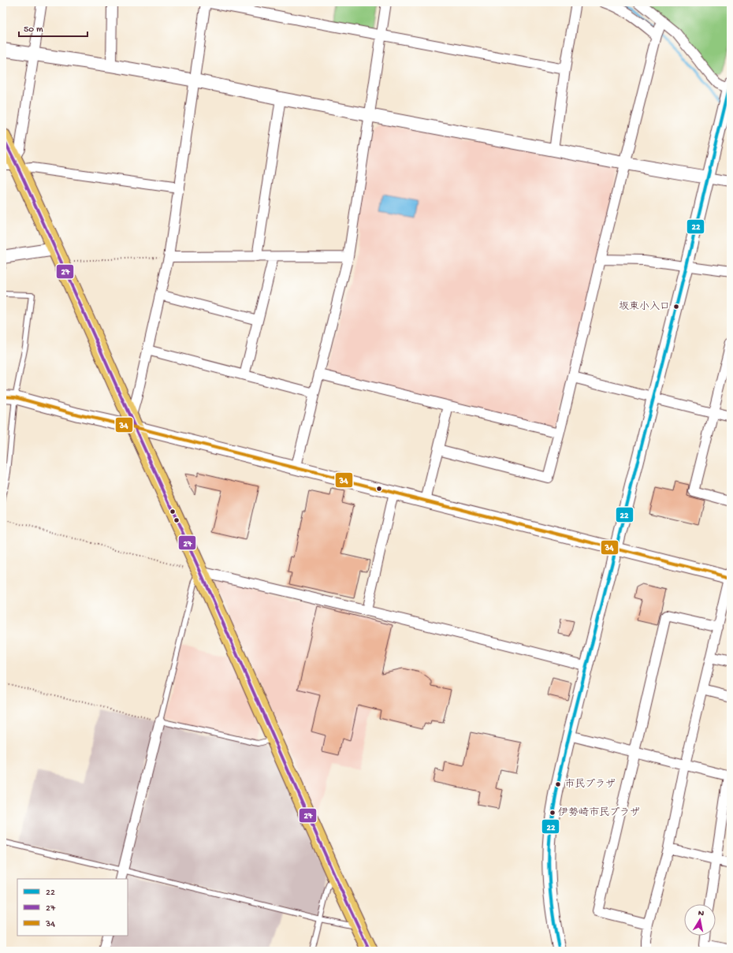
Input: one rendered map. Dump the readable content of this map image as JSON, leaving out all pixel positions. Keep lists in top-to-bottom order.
{
  "places": ["坂東小入口", "市民プラザ", "伊勢崎市民プラザ"],
  "lines": ["transit line 22", "transit line 27", "transit line 34"],
  "legend": ["22", "27", "34"],
  "scale_bar": "50 m",
  "north": "top"
}
